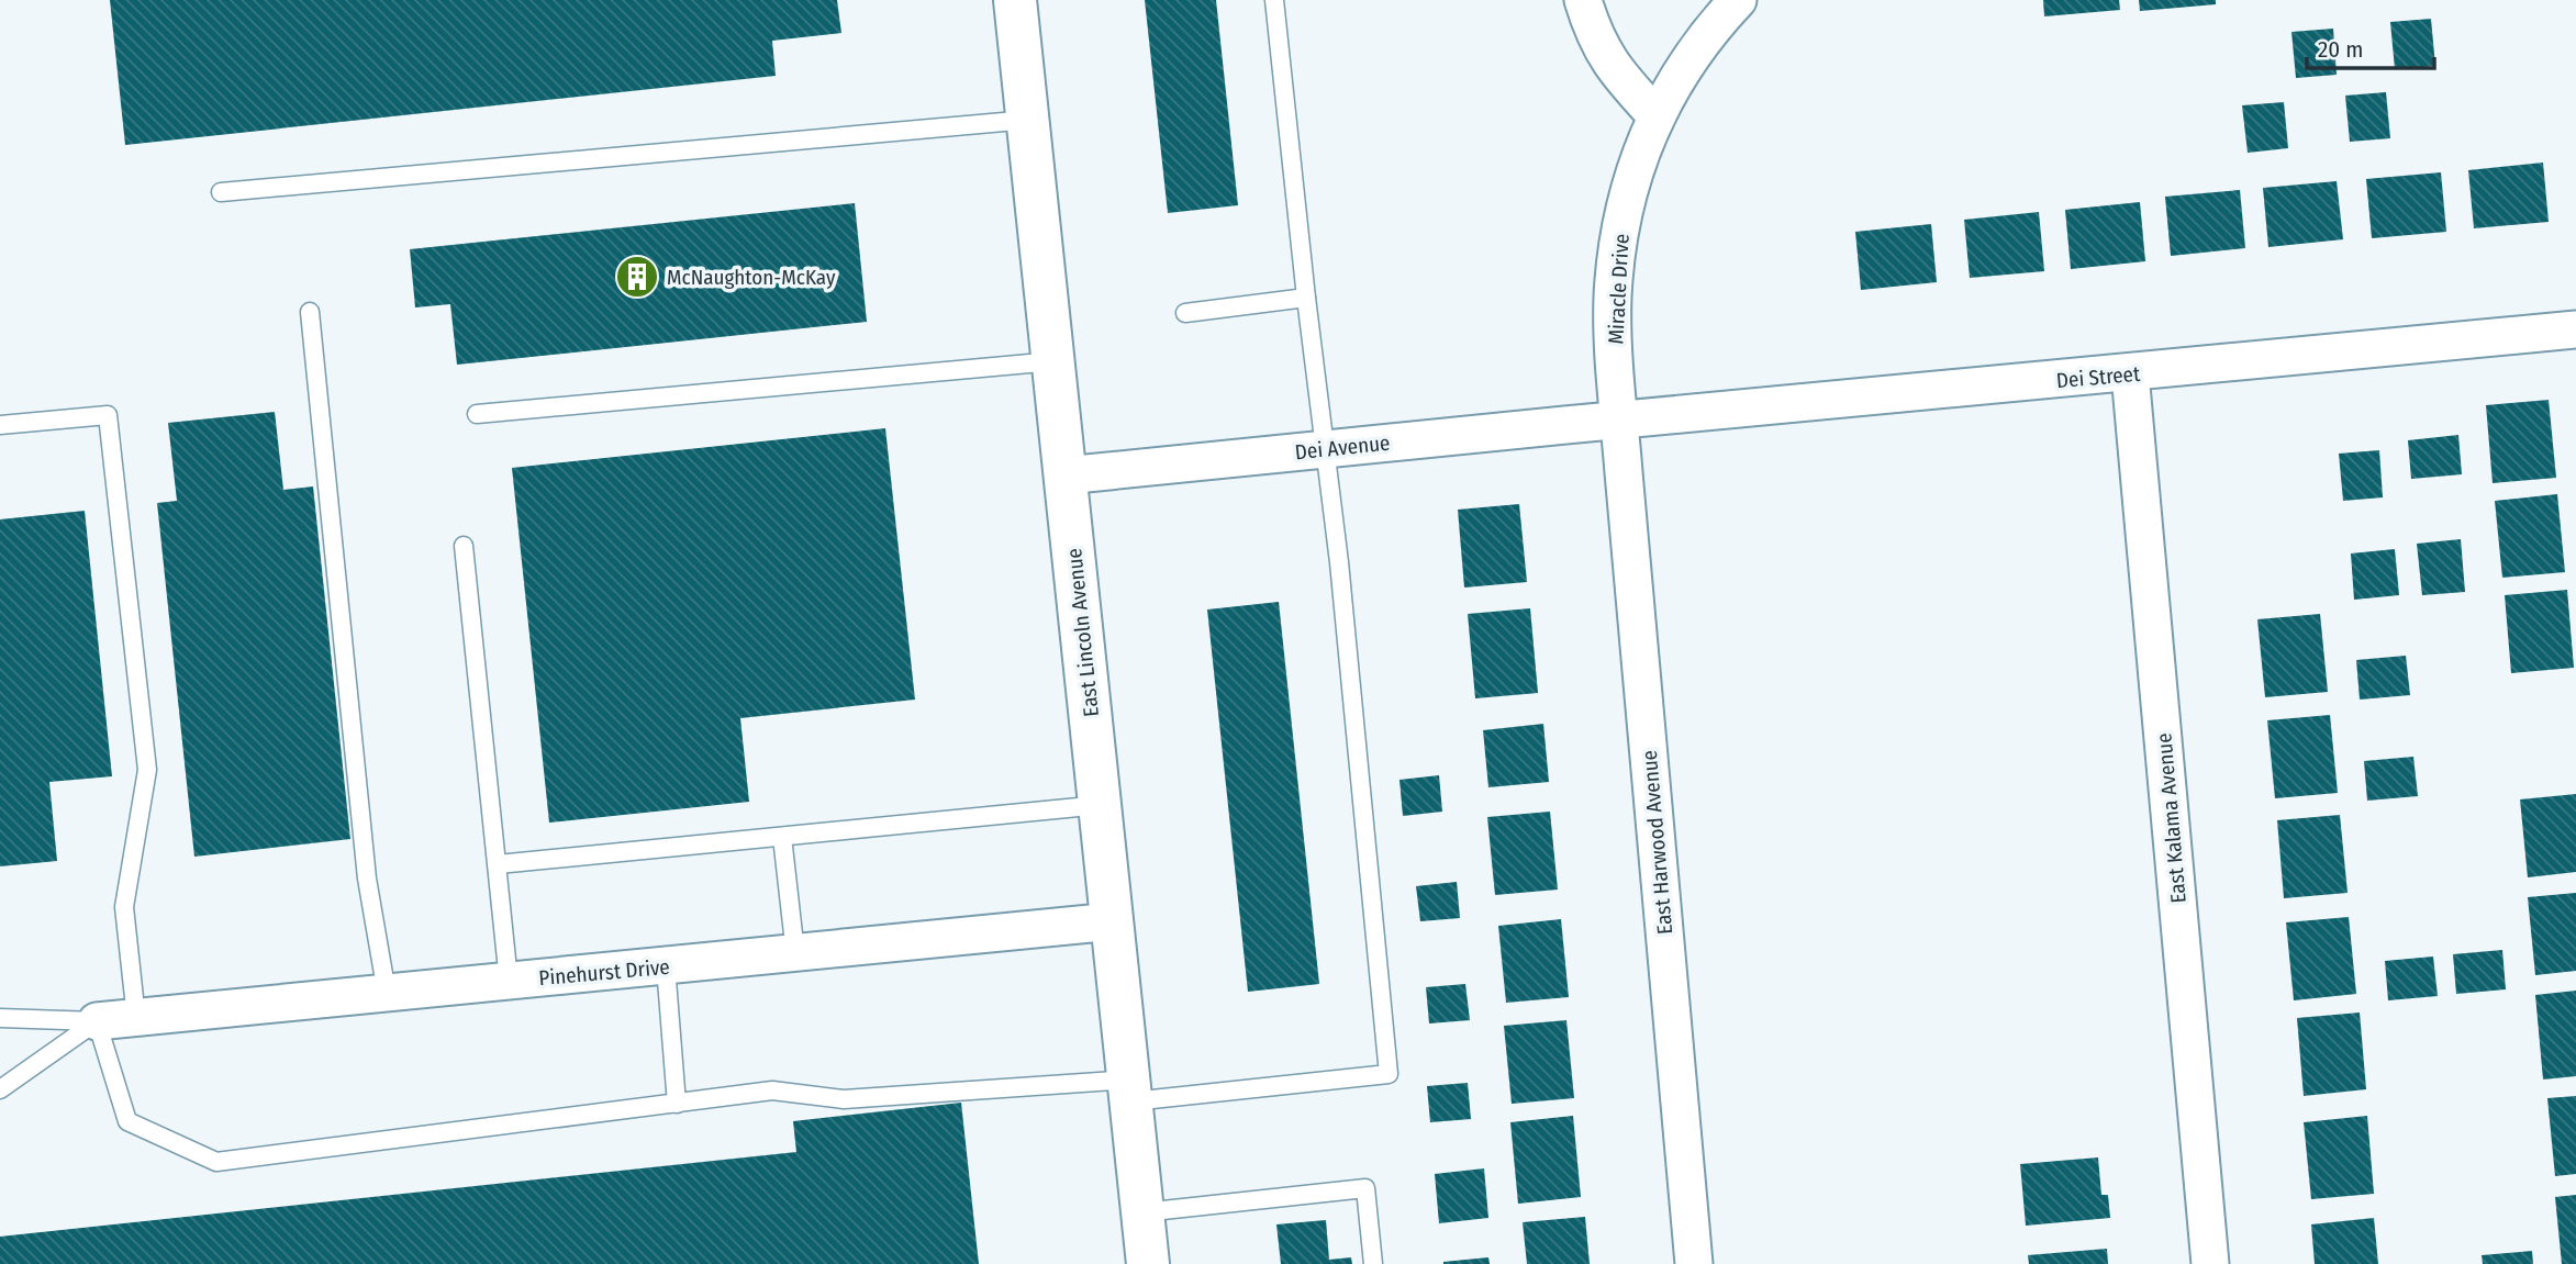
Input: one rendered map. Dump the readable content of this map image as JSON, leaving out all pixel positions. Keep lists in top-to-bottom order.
{
  "streets": {
    "street": [
      "Miracle Drive",
      "Dei Street",
      "Dei Avenue",
      "East Lincoln Avenue",
      "East Kalama Avenue",
      "East Harwood Avenue",
      "Pinehurst Drive"
    ]
  },
  "crossings": [
    ["Miracle Drive", "Dei Street"],
    ["Miracle Drive", "Dei Avenue"],
    ["Miracle Drive", "East Harwood Avenue"],
    ["Dei Street", "Dei Avenue"],
    ["Dei Street", "East Kalama Avenue"],
    ["Dei Street", "East Harwood Avenue"],
    ["Dei Avenue", "East Lincoln Avenue"],
    ["Dei Avenue", "East Harwood Avenue"],
    ["East Lincoln Avenue", "Pinehurst Drive"]
  ],
  "places": {
    "building": ["McNaughton-McKay"]
  },
  "scale_bar": "20 m"
}
